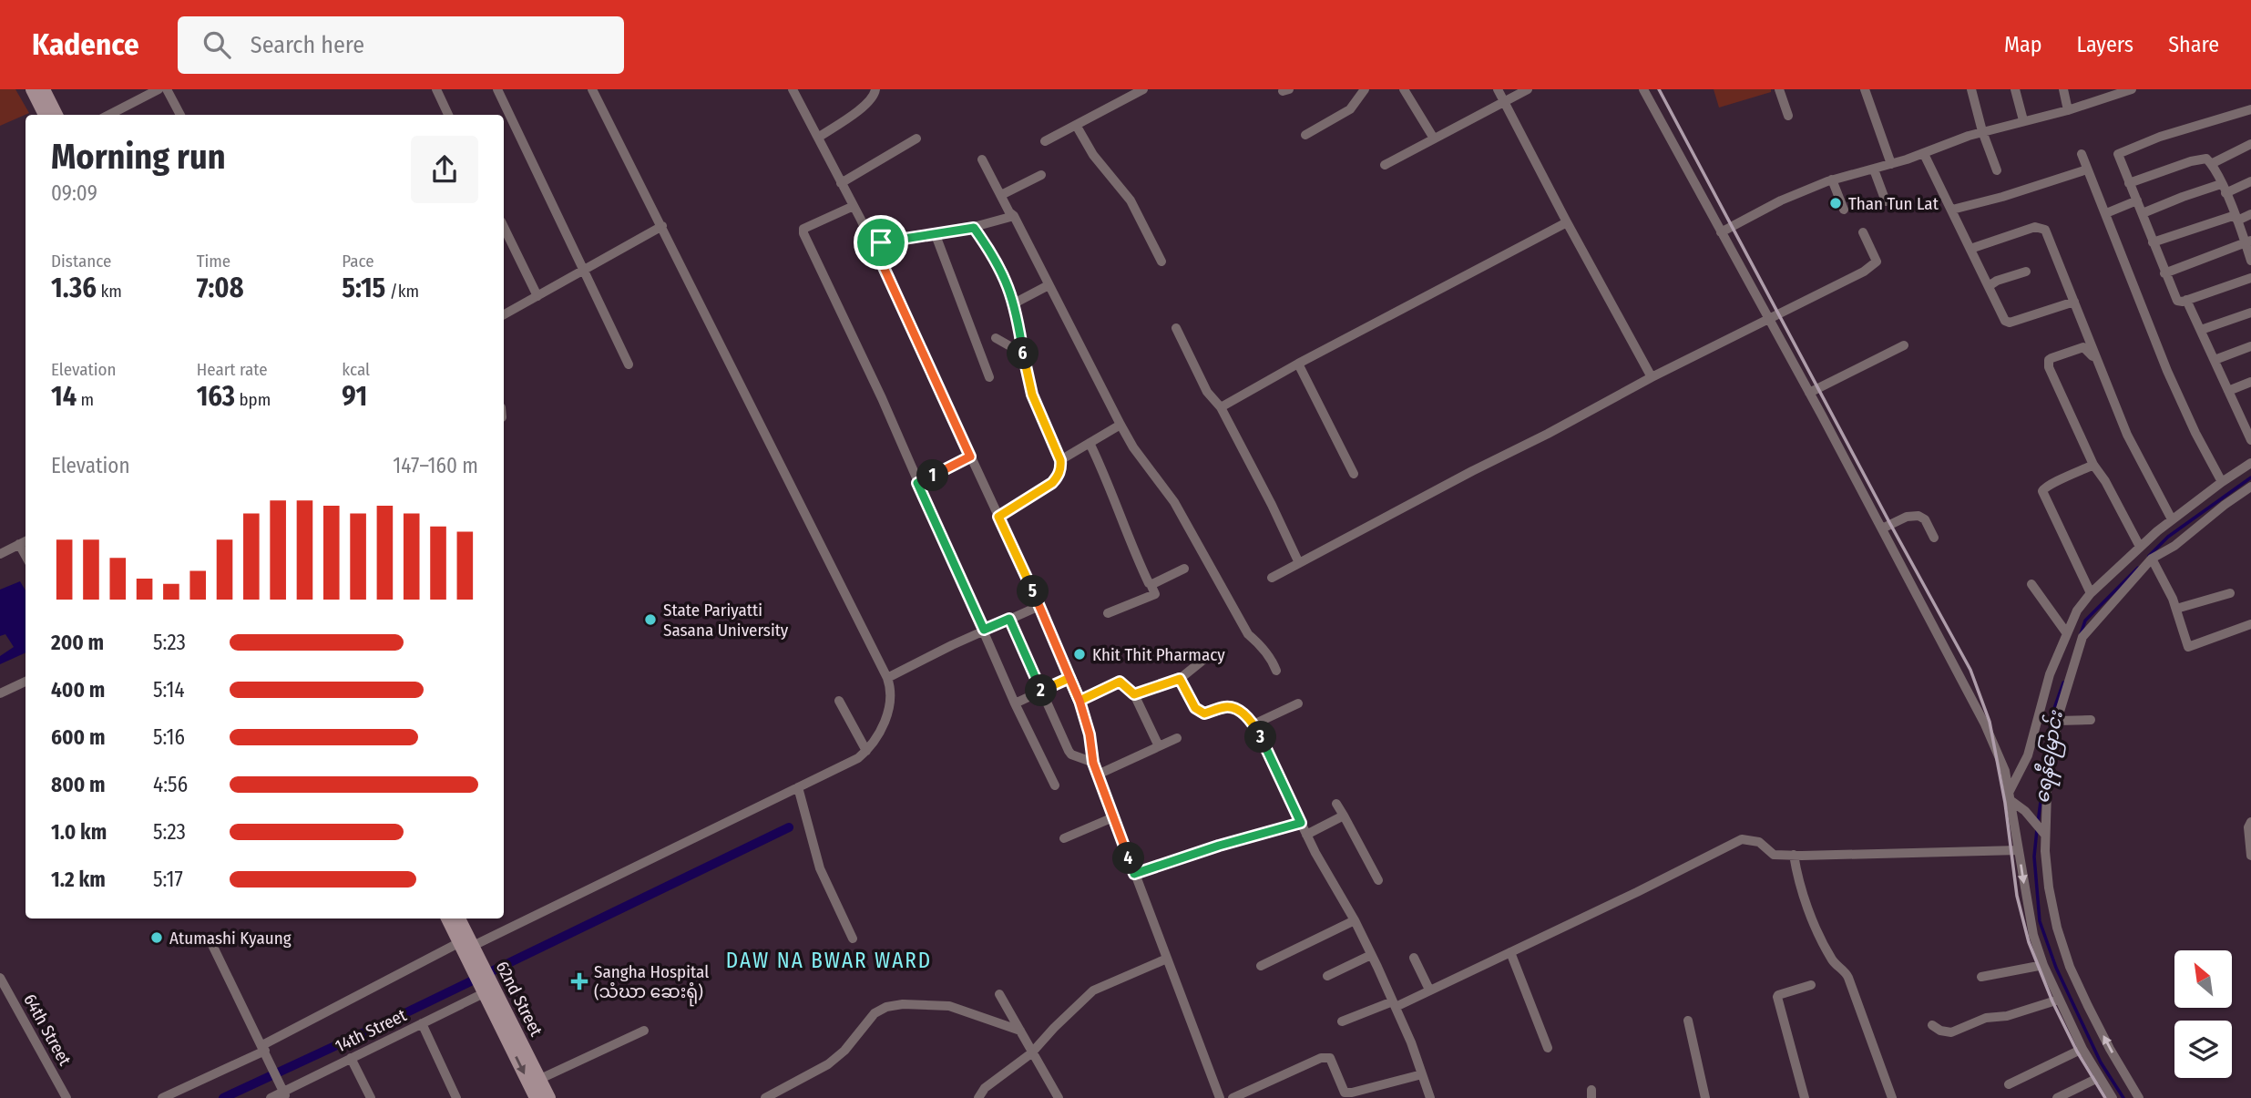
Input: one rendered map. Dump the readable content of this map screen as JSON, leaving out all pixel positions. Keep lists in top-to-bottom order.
{
  "streets": {
    "main road": ["62nd Street"],
    "street": ["64th Street", "14th Street"]
  },
  "crossings": [
    ["62nd Street", "14th Street"]
  ],
  "districts": ["DAW NA BWAR WARD"],
  "water": ["ရေနီမြောင်း"],
  "places": {
    "other": [
      "Than Tun Lat",
      "State Pariyatti Sasana University",
      "Khit Thit Pharmacy",
      "Atumashi Kyaung"
    ],
    "health": ["Sangha Hospital (သံဃာ ဆေးရုံ)"]
  },
  "north": "top left",
  "page": {
    "header": "Kadence",
    "search": "Search here",
    "nav": ["Map", "Layers", "Share"],
    "heading": ["Morning run", "09:09"],
    "stats": [
      ["Distance", "1.36 km"],
      ["Time", "7:08"],
      ["Pace", "5:15 /km"],
      ["Elevation", "14 m"],
      ["Heart rate", "163 bpm"],
      ["kcal", "91"]
    ],
    "pins": [
      "6",
      "1",
      "5",
      "2",
      "3",
      "4"
    ],
    "chart": ["Elevation", "147–160 m"],
    "list": [
      {
        "name": "200 m",
        "note": "5:23"
      },
      {
        "name": "400 m",
        "note": "5:14"
      },
      {
        "name": "600 m",
        "note": "5:16"
      },
      {
        "name": "800 m",
        "note": "4:56"
      },
      {
        "name": "1.0 km",
        "note": "5:23"
      },
      {
        "name": "1.2 km",
        "note": "5:17"
      }
    ]
  }
}
